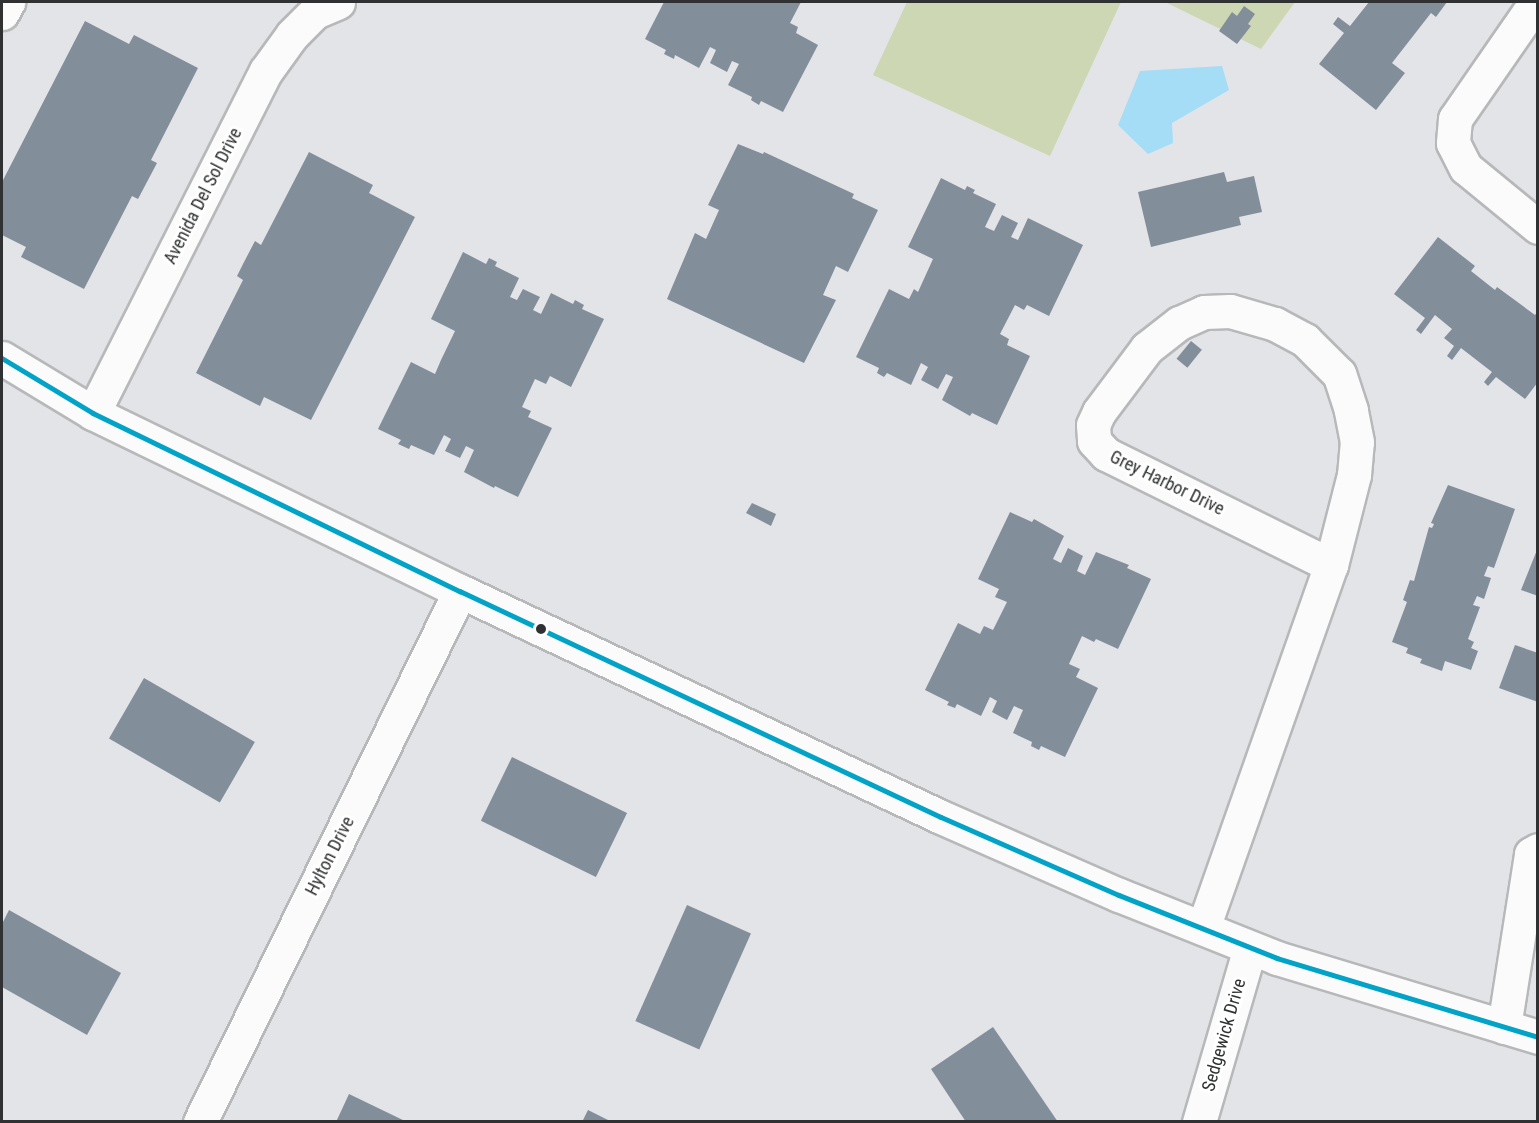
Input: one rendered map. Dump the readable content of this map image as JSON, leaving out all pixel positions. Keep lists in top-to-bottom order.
{
  "streets": {
    "street": [
      "Avenida Del Sol Drive",
      "Grey Harbor Drive",
      "Hylton Drive",
      "Sedgewick Drive"
    ]
  }
}
